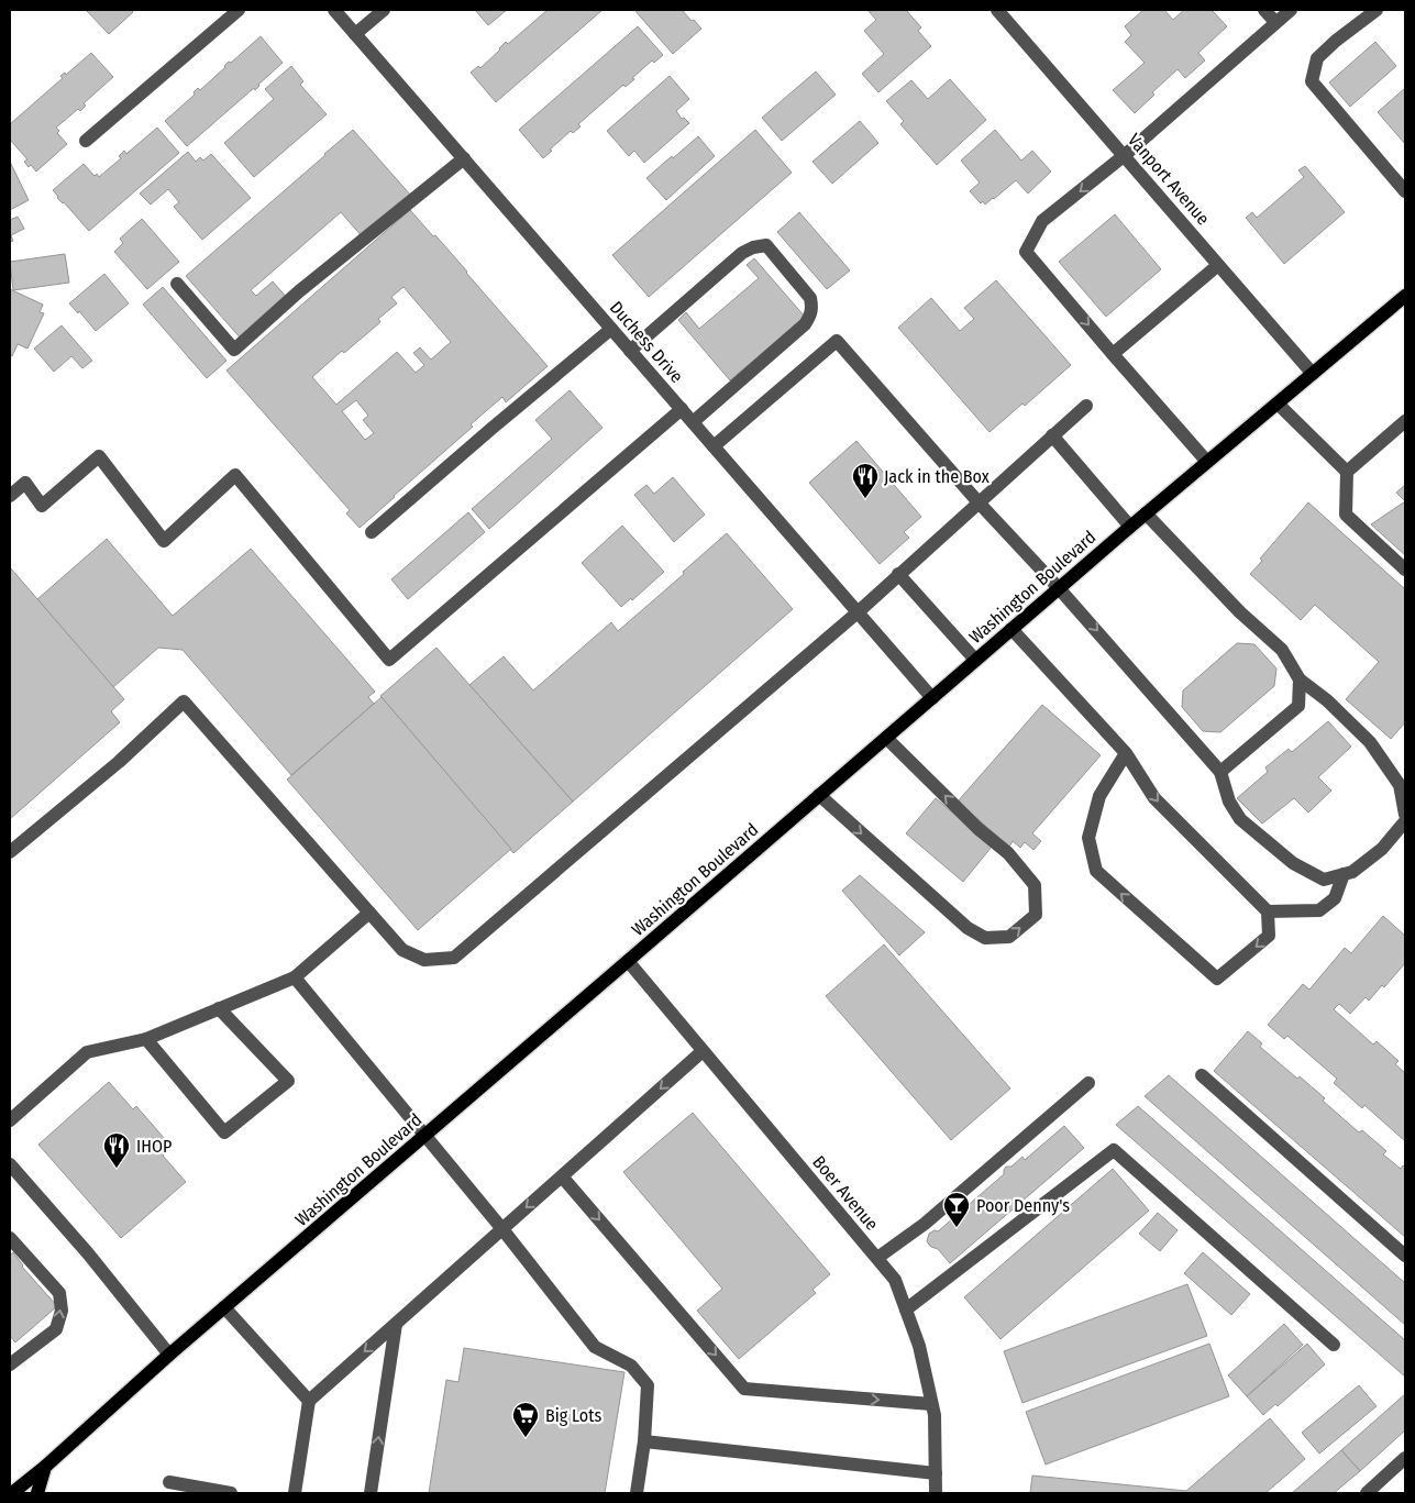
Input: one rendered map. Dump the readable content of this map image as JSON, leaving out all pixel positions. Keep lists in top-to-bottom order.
{
  "streets": {
    "main road": ["Washington Boulevard"],
    "street": ["Vanport Avenue", "Duchess Drive", "Boer Avenue"]
  },
  "crossings": [
    ["Vanport Avenue", "Washington Boulevard"],
    ["Duchess Drive", "Washington Boulevard"],
    ["Washington Boulevard", "Boer Avenue"]
  ],
  "places": {
    "restaurant": ["Jack in the Box", "IHOP"],
    "bar": ["Poor Denny's"],
    "supermarket": ["Big Lots"]
  }
}
